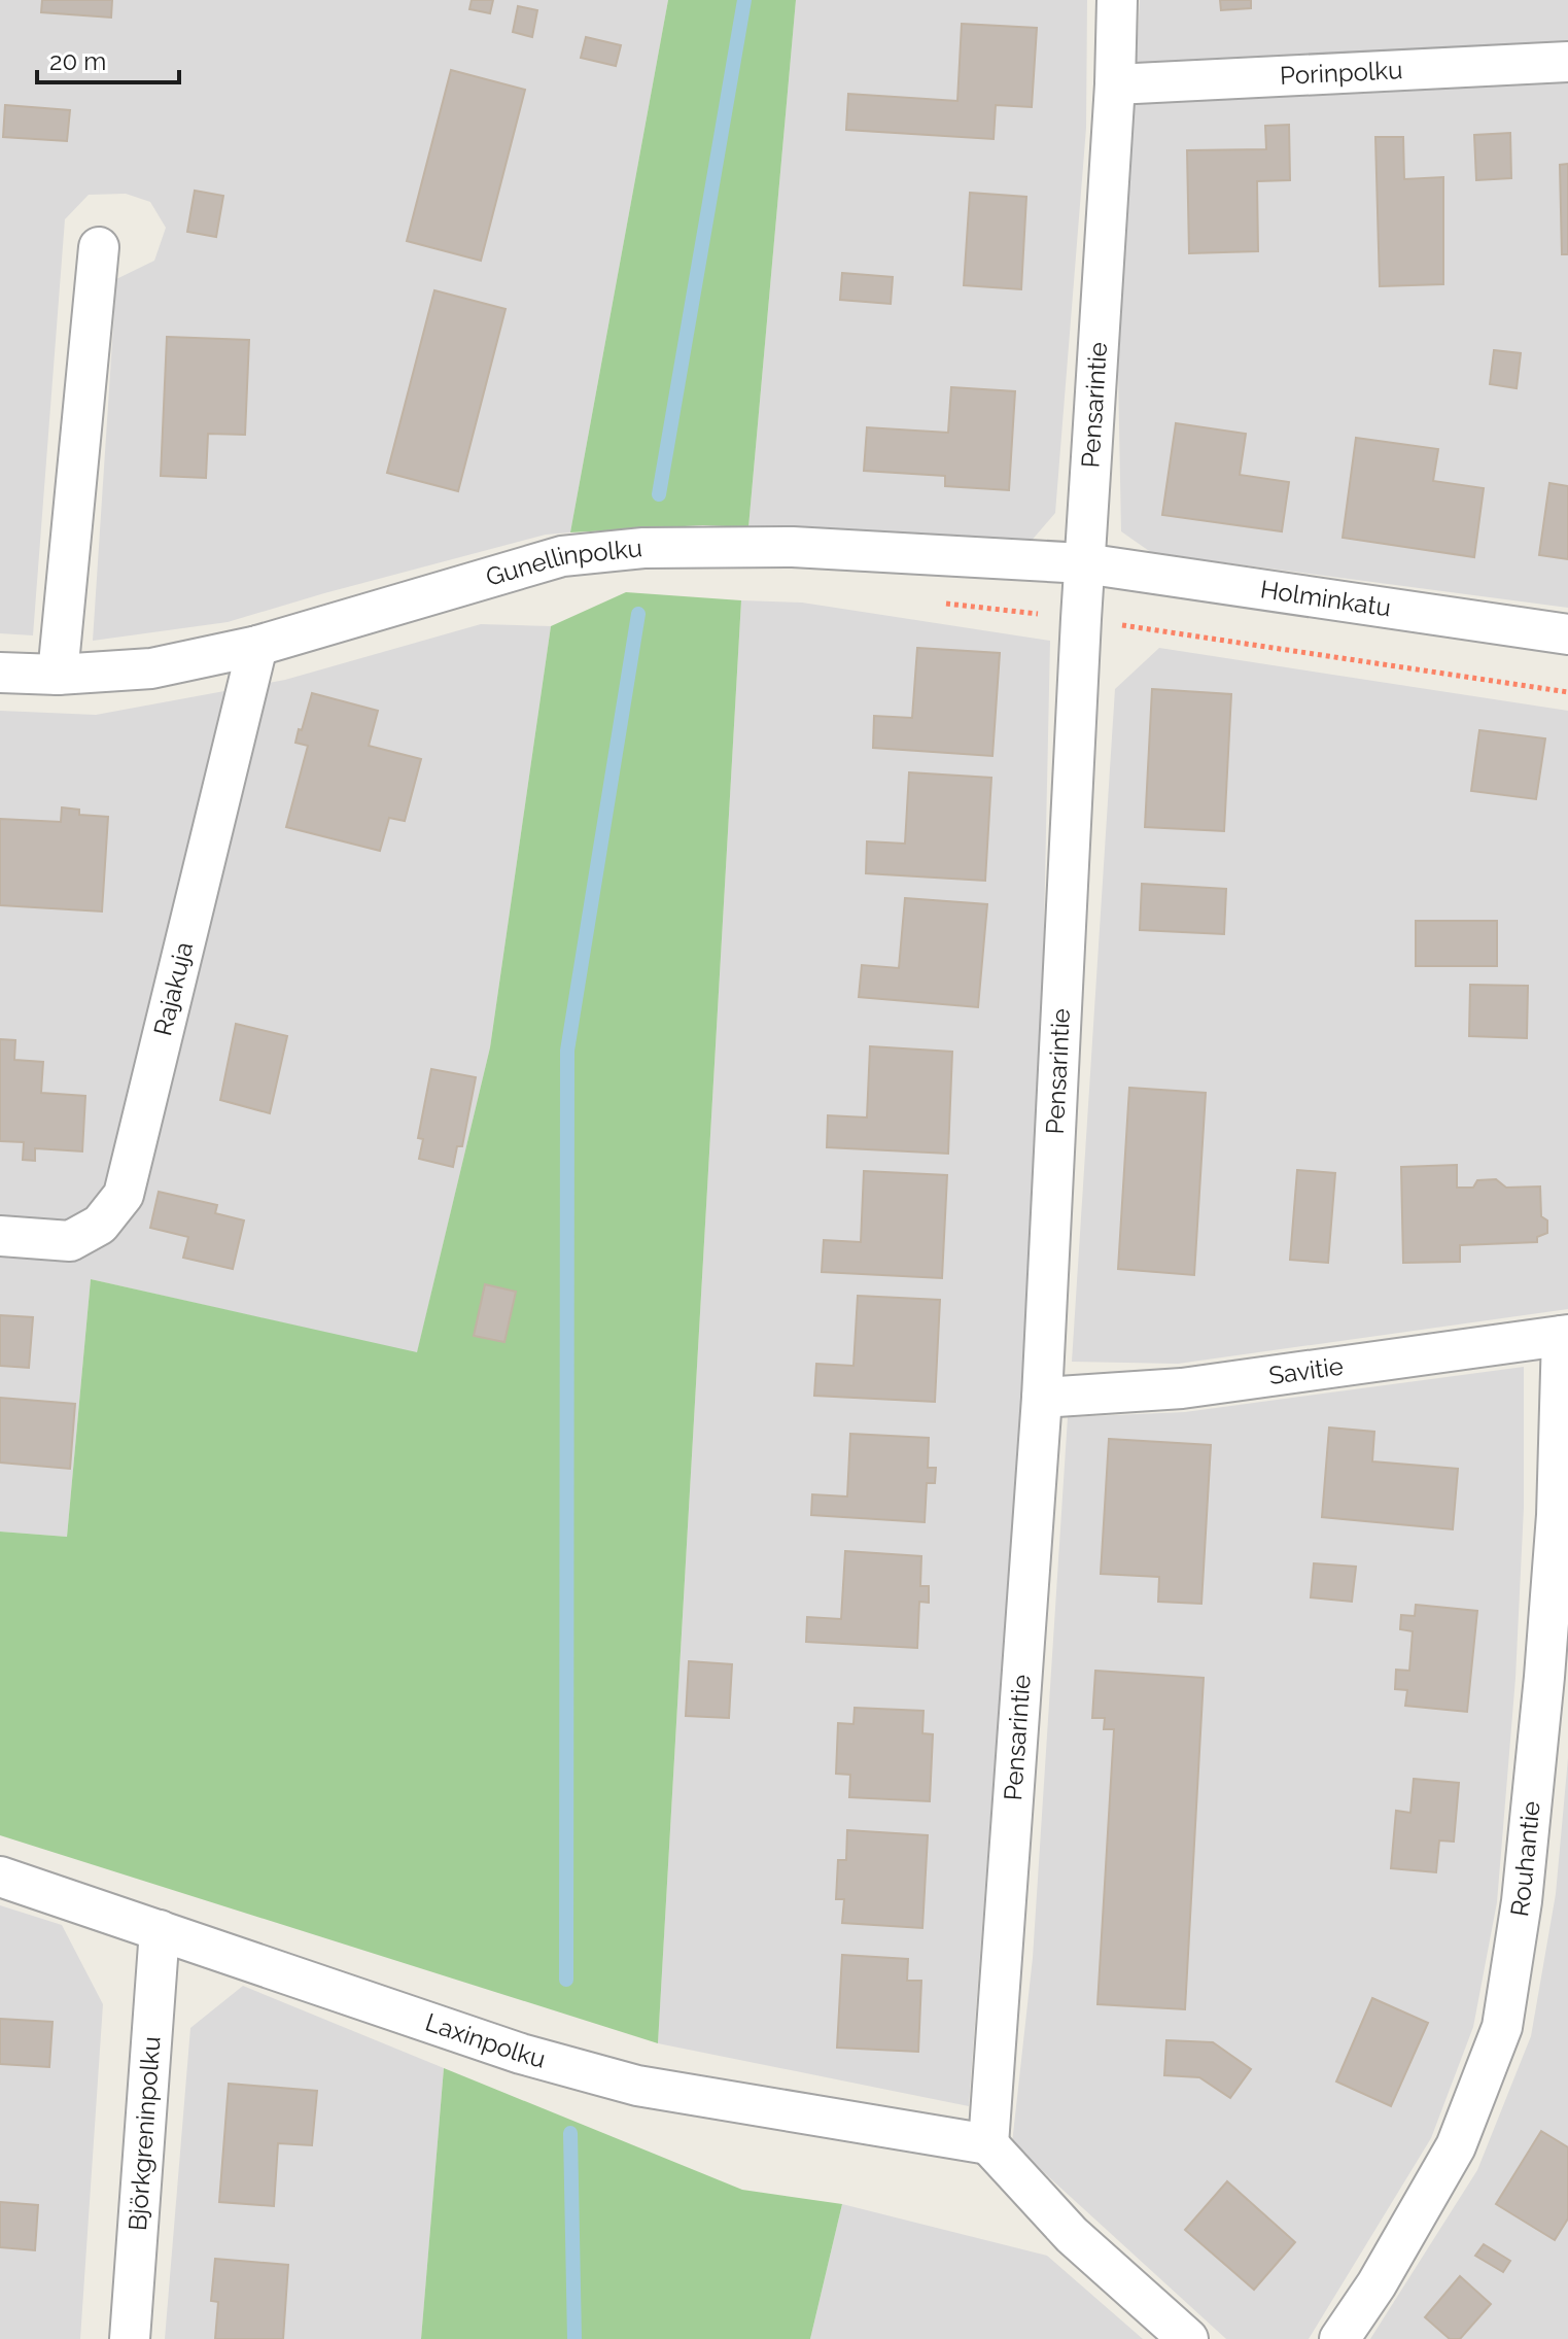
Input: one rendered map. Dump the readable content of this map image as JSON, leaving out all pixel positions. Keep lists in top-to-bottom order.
{
  "streets": {
    "street": [
      "Porinpolku",
      "Pensarintie",
      "Gunellinpolku",
      "Holminkatu",
      "Rajakuja",
      "Savitie",
      "Rouhantie",
      "Laxinpolku",
      "Björkgreninpolku"
    ]
  },
  "crossings": [
    ["Porinpolku", "Pensarintie"],
    ["Pensarintie", "Gunellinpolku"],
    ["Pensarintie", "Holminkatu"],
    ["Pensarintie", "Savitie"],
    ["Pensarintie", "Laxinpolku"],
    ["Gunellinpolku", "Holminkatu"],
    ["Gunellinpolku", "Rajakuja"],
    ["Savitie", "Rouhantie"],
    ["Laxinpolku", "Björkgreninpolku"]
  ],
  "scale_bar": "20 m"
}
